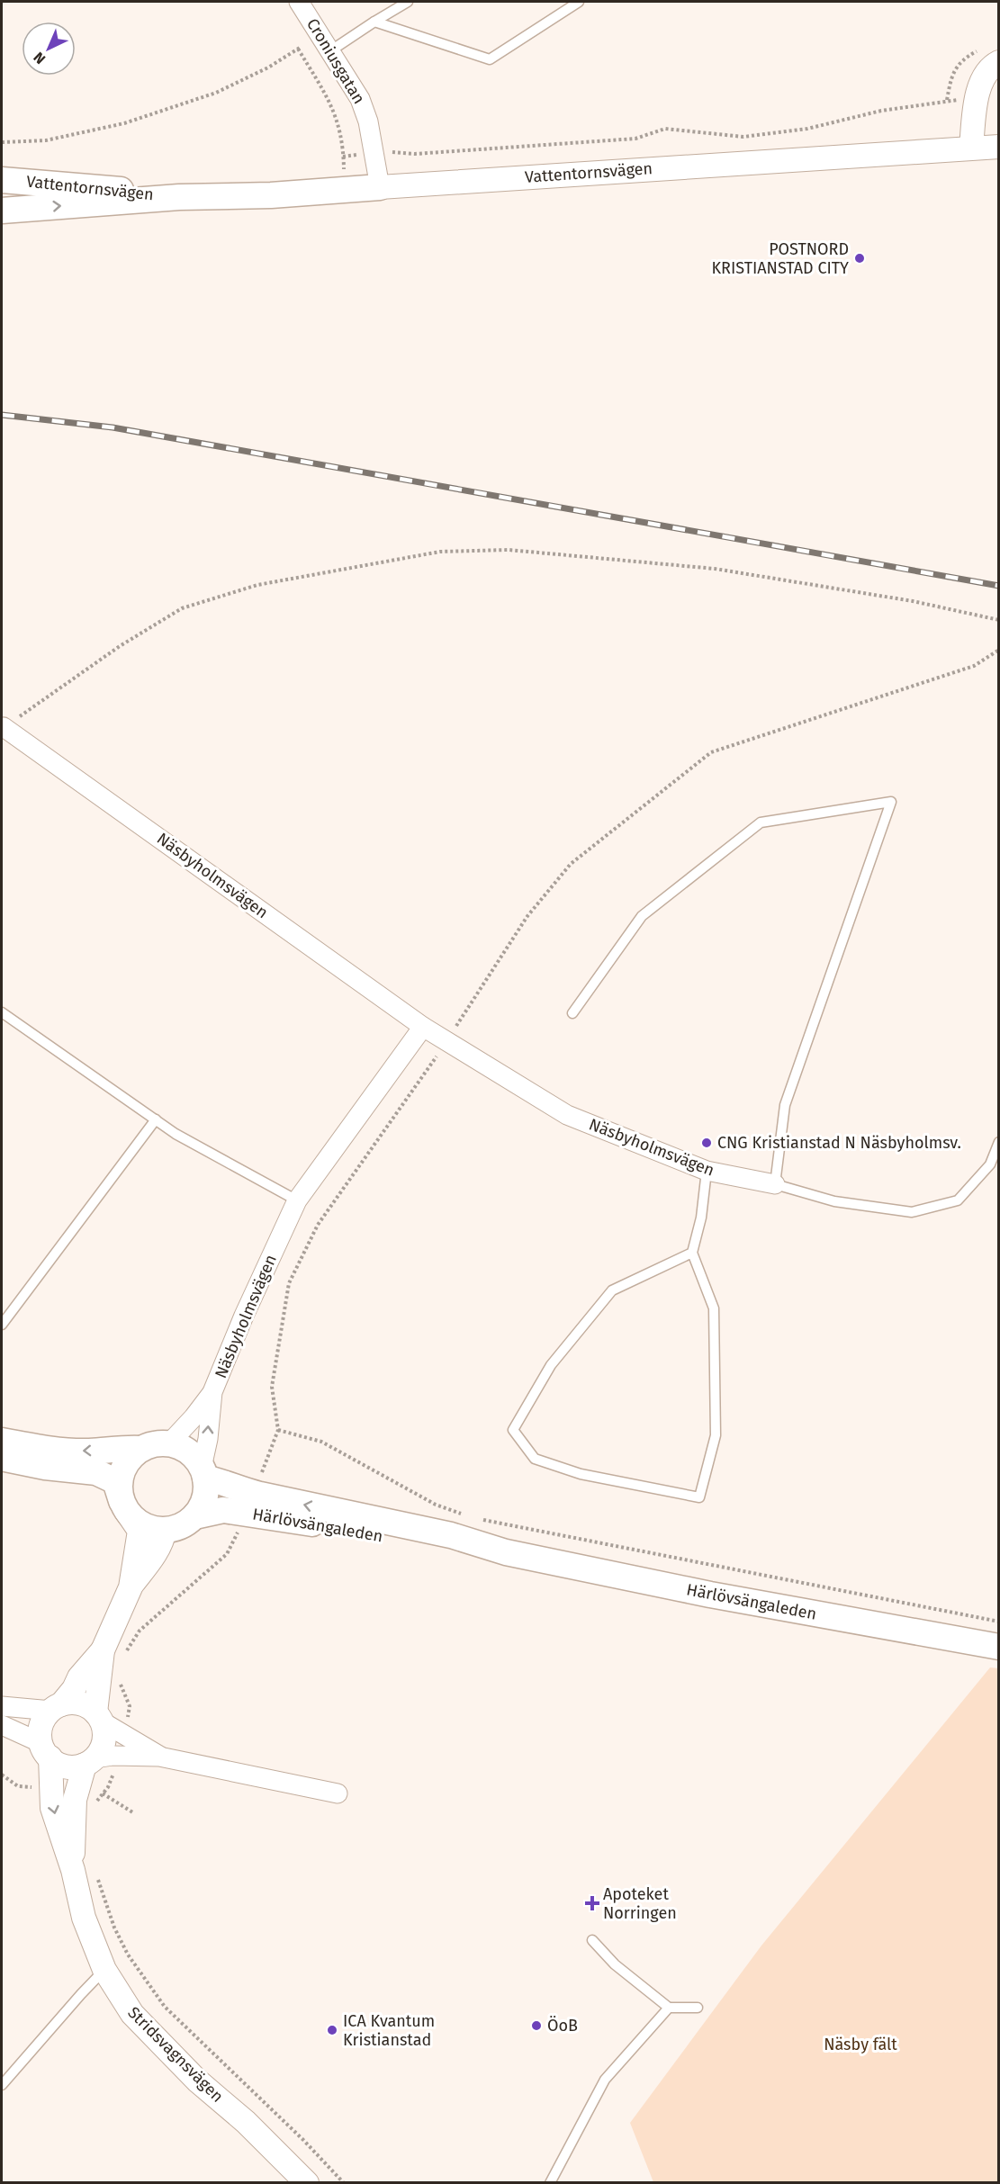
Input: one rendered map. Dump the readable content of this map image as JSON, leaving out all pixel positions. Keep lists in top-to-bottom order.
{
  "streets": {
    "main road": ["Vattentornsvägen", "Härlövsängaleden"],
    "street": ["Croniusgatan", "Näsbyholmsvägen", "Stridsvagnsvägen"]
  },
  "crossings": [
    ["Croniusgatan", "Vattentornsvägen"],
    ["Näsbyholmsvägen", "Härlövsängaleden"]
  ],
  "parks": ["Näsby fält"],
  "places": {
    "other": [
      "POSTNORD KRISTIANSTAD CITY",
      "CNG Kristianstad N Näsbyholmsv.",
      "ÖoB",
      "ICA Kvantum Kristianstad"
    ],
    "health": ["Apoteket Norringen"]
  },
  "north": "bottom left"
}
